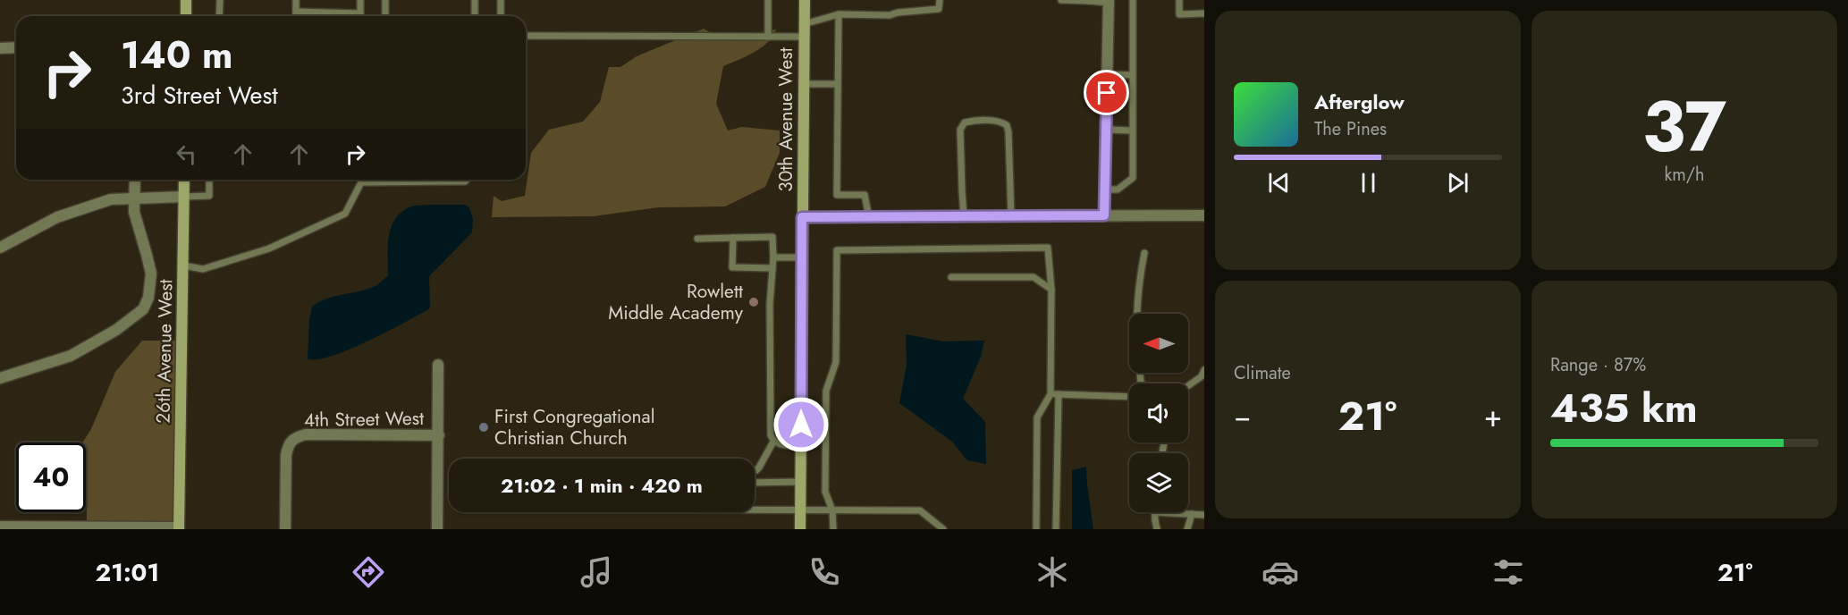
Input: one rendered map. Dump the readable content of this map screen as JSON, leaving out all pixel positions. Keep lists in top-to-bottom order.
{
  "streets": {
    "street": ["30th Avenue West", "26th Avenue West", "4th Street West"]
  },
  "places": ["Rowlett Middle Academy", "First Congregational Christian Church"],
  "north": "left",
  "page": {
    "tile": [
      ["37", "km/h"],
      "Climate",
      ["Range · 87%", "435 km"]
    ],
    "turn": ["140 m", "3rd Street West"],
    "song": ["Afterglow", "The Pines"],
    "heat": ["−", "21°", "+"],
    "limit": "40",
    "trip": "21:02 · 1 min · 420 m",
    "tabs": ["21:01", "21°"]
  }
}
